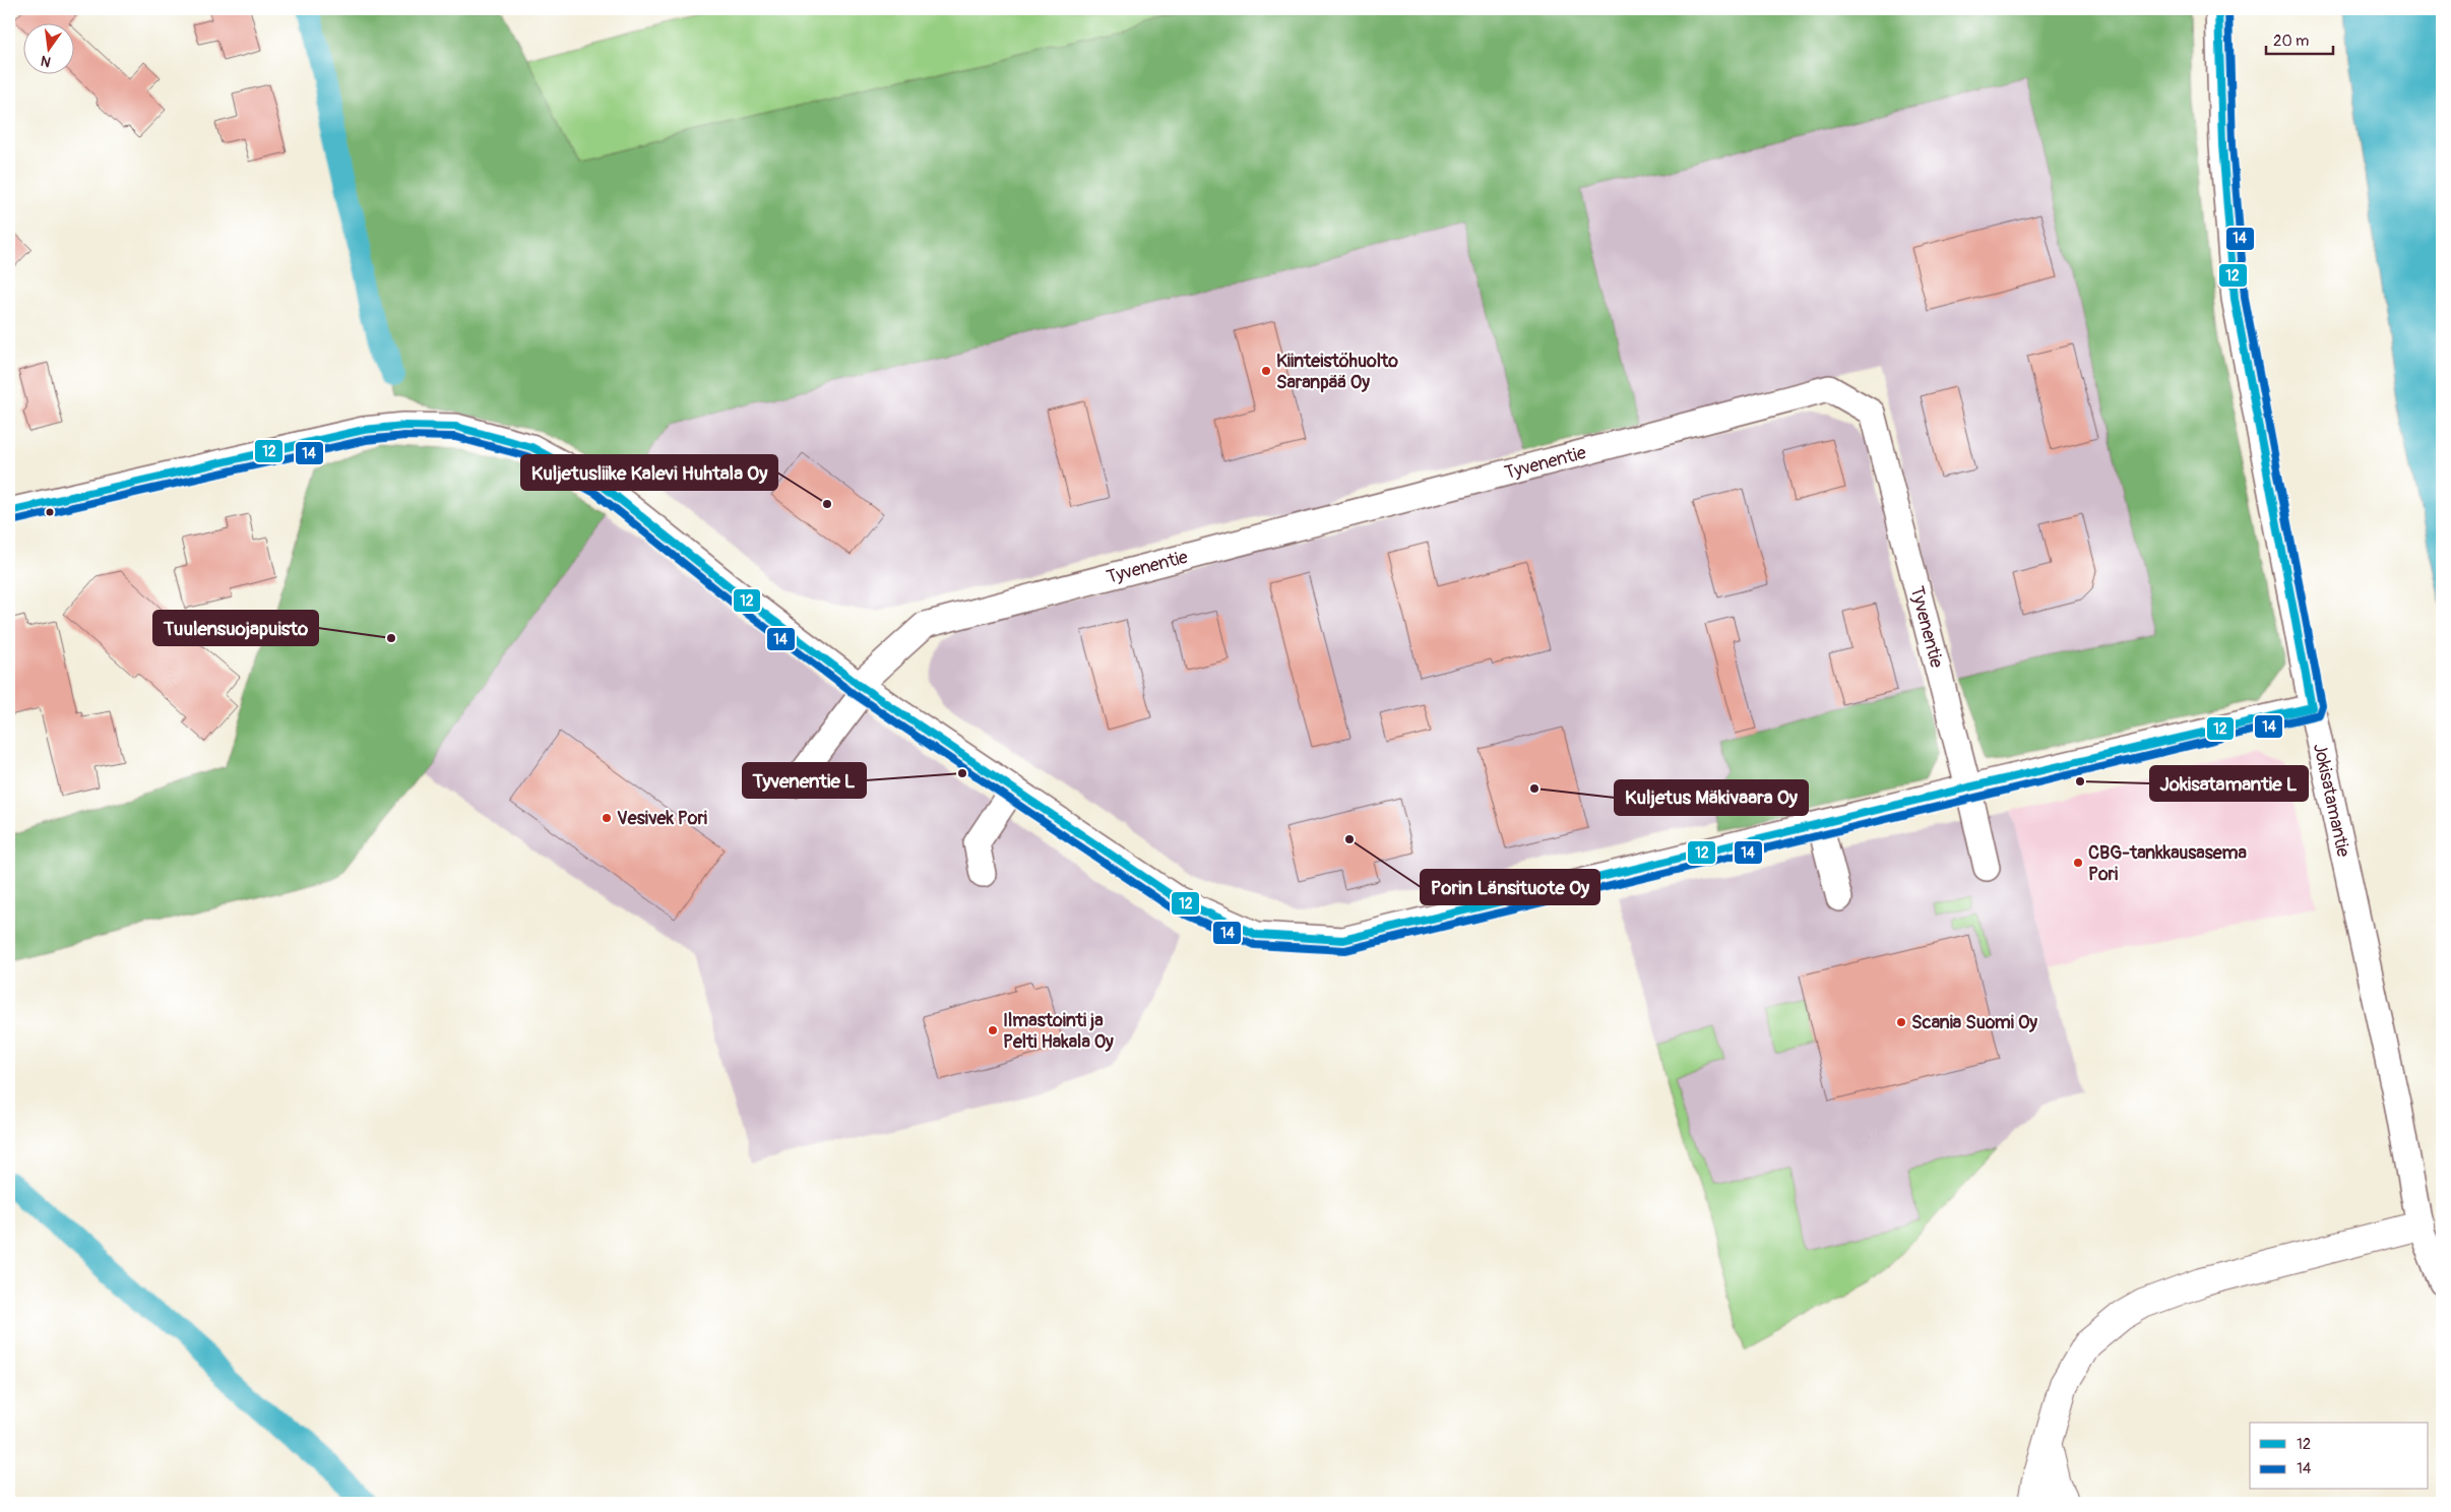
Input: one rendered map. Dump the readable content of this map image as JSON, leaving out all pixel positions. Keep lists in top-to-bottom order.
{
  "streets": {
    "street": ["Tyvenentie", "Jokisatamantie"]
  },
  "places": [
    "Kiinteistöhuolto Saranpää Oy",
    "Kuljetusliike Kalevi Huhtala Oy",
    "Tuulensuojapuisto",
    "Tyvenentie L",
    "Jokisatamantie L",
    "Kuljetus Mäkivaara Oy",
    "Vesivek Pori",
    "Porin Länsituote Oy",
    "CBG-tankkausasema Pori",
    "Scania Suomi Oy",
    "Ilmastointi ja Pelti Hakala Oy"
  ],
  "lines": ["transit line 12", "transit line 14"],
  "legend": ["12", "14"],
  "scale_bar": "20 m",
  "north": "bottom"
}
